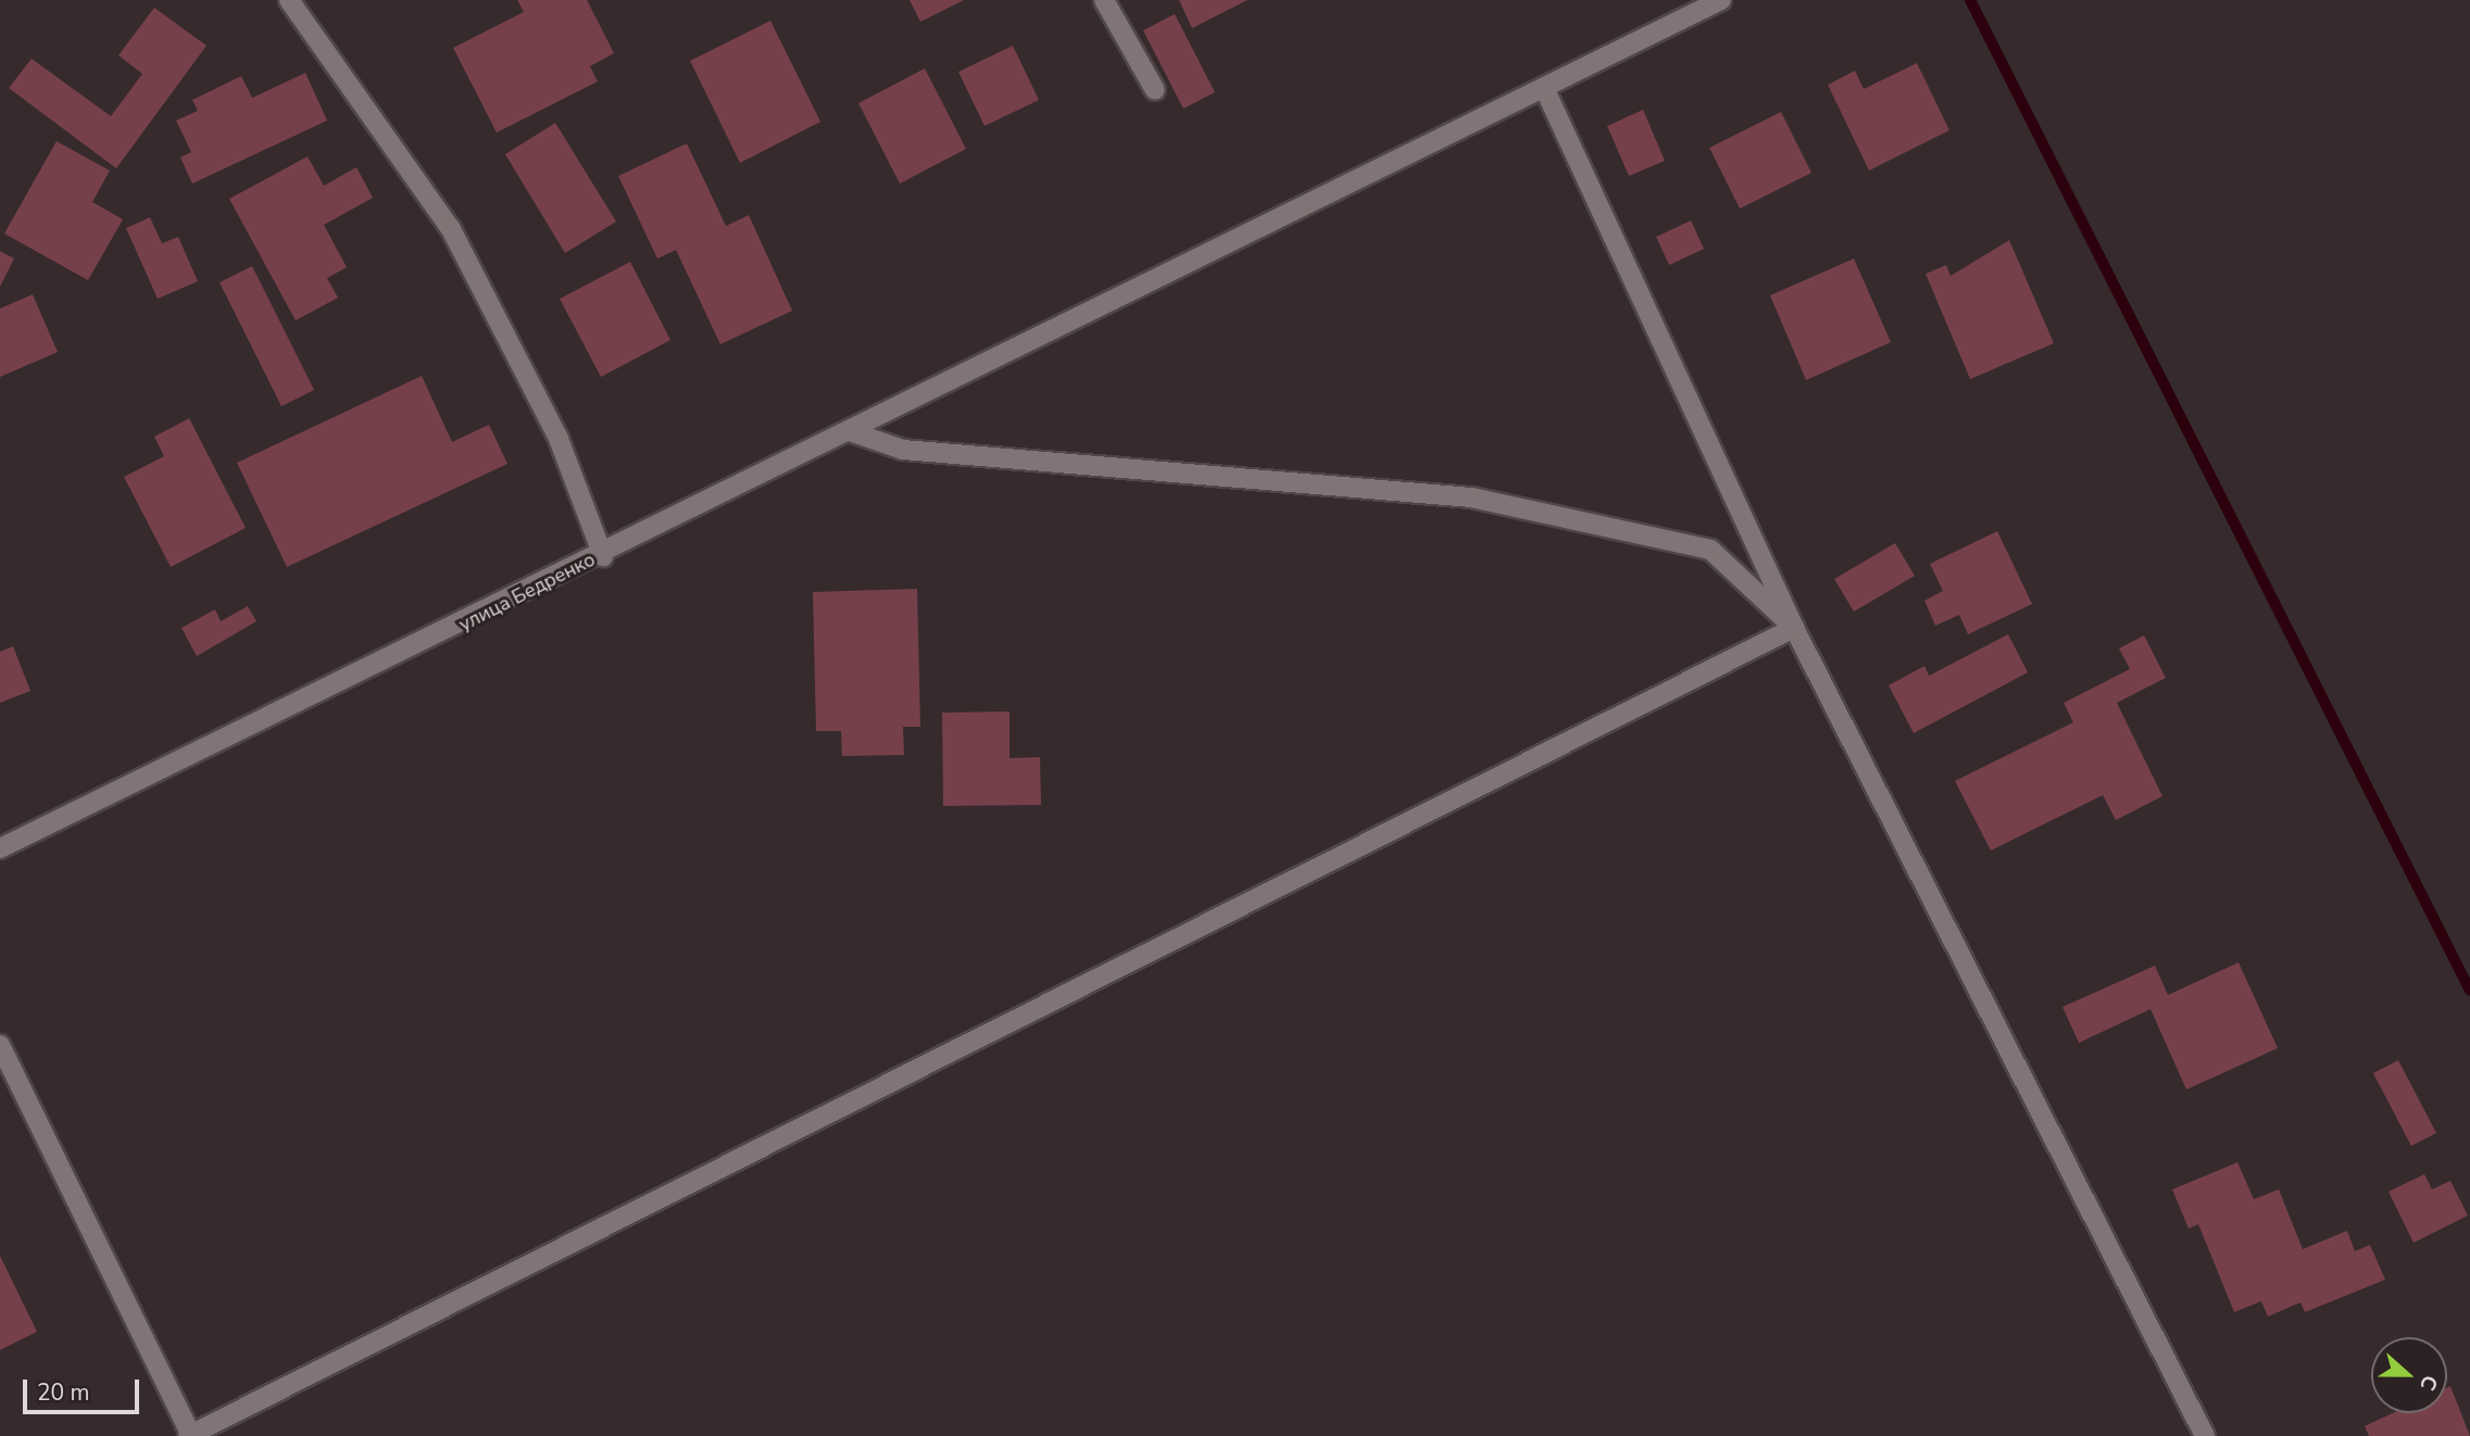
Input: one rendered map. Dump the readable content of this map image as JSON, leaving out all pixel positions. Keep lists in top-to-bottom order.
{
  "streets": {
    "street": ["улица Бедренко"]
  },
  "scale_bar": "20 m",
  "north": "right"
}
